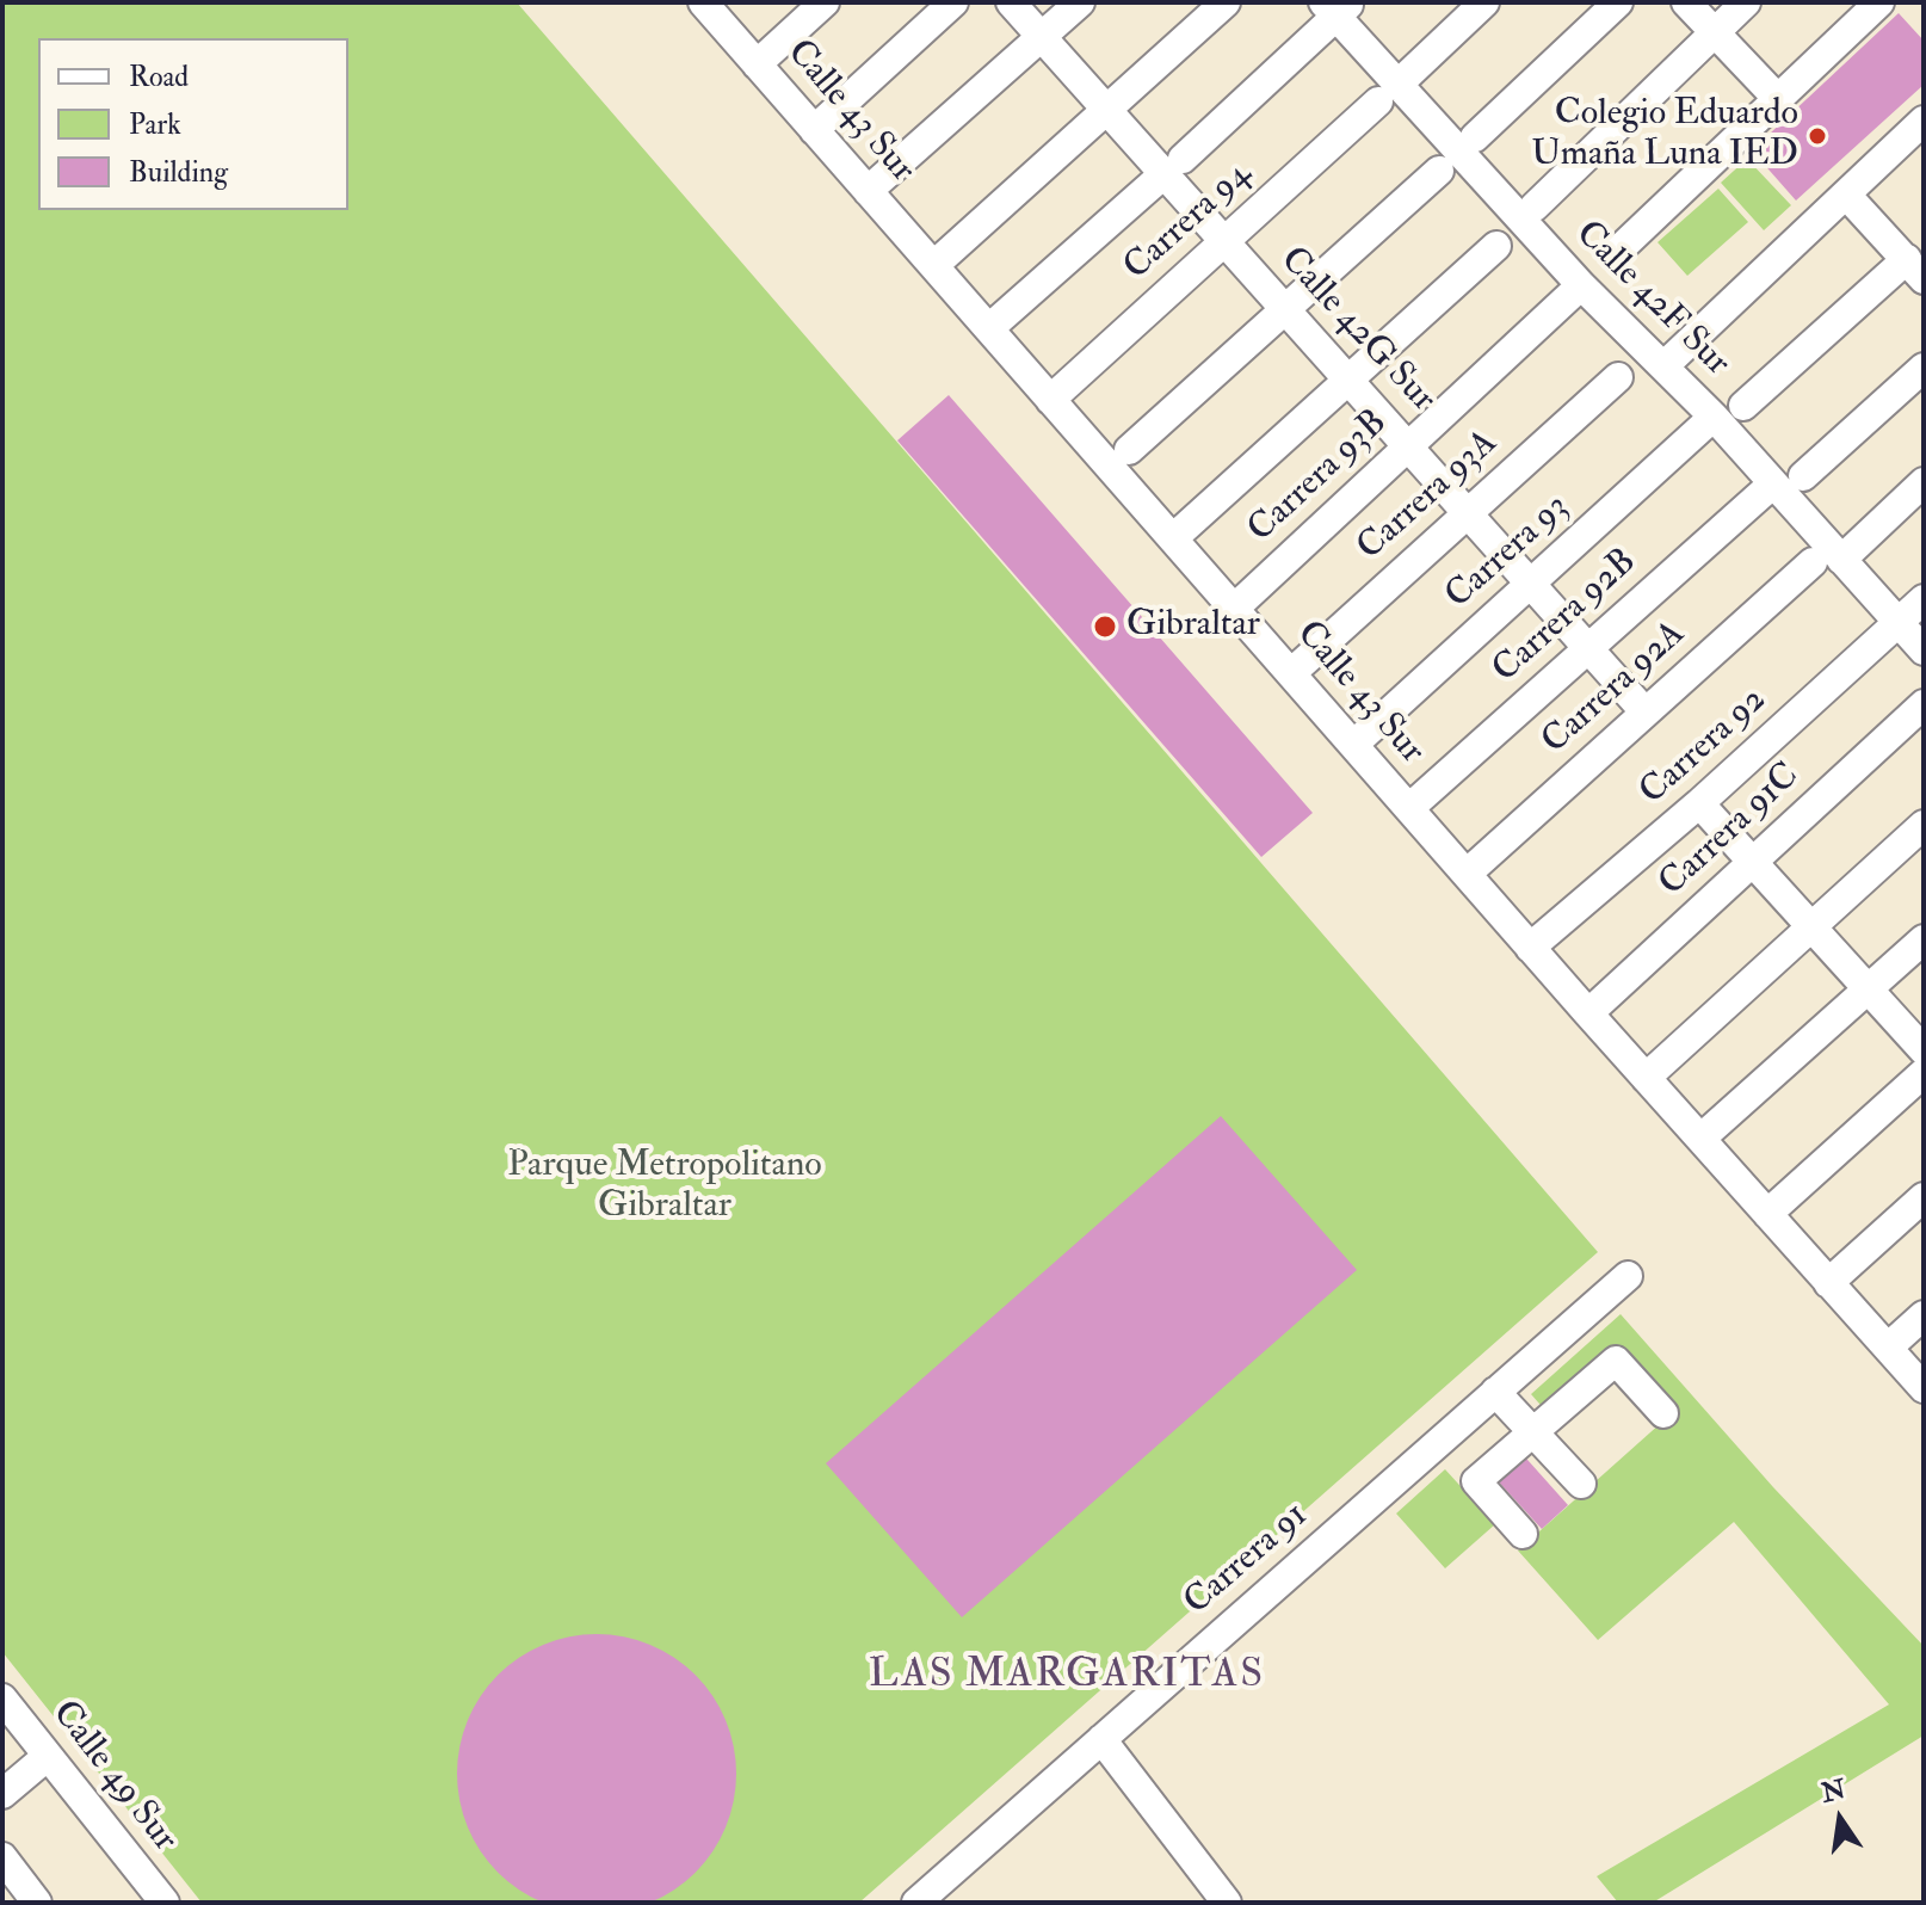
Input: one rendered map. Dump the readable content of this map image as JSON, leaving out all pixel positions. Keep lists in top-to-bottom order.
{
  "streets": {
    "street": [
      "Calle 43 Sur",
      "Carrera 94",
      "Calle 42F Sur",
      "Calle 42G Sur",
      "Carrera 93B",
      "Carrera 93A",
      "Carrera 93",
      "Carrera 92B",
      "Carrera 92A",
      "Carrera 92",
      "Carrera 91C",
      "Carrera 91",
      "Calle 49 Sur"
    ]
  },
  "crossings": [
    ["Calle 43 Sur", "Carrera 94"],
    ["Calle 43 Sur", "Carrera 93B"],
    ["Calle 43 Sur", "Carrera 93A"],
    ["Calle 43 Sur", "Carrera 93"],
    ["Calle 43 Sur", "Carrera 92B"],
    ["Calle 43 Sur", "Carrera 92A"],
    ["Calle 43 Sur", "Carrera 92"],
    ["Calle 43 Sur", "Carrera 91C"],
    ["Carrera 94", "Calle 42F Sur"],
    ["Carrera 94", "Calle 42G Sur"],
    ["Calle 42F Sur", "Carrera 93B"],
    ["Calle 42F Sur", "Carrera 93"],
    ["Calle 42F Sur", "Carrera 92B"],
    ["Calle 42F Sur", "Carrera 92A"],
    ["Calle 42F Sur", "Carrera 92"],
    ["Calle 42G Sur", "Carrera 93B"],
    ["Calle 42G Sur", "Carrera 93A"],
    ["Calle 42G Sur", "Carrera 93"],
    ["Calle 42G Sur", "Carrera 92B"],
    ["Calle 42G Sur", "Carrera 92A"]
  ],
  "districts": ["LAS MARGARITAS"],
  "parks": ["Parque Metropolitano Gibraltar"],
  "places": ["Colegio Eduardo Umaña Luna IED", "Gibraltar"],
  "legend": ["Road", "Park", "Building"],
  "north": "top"
}
